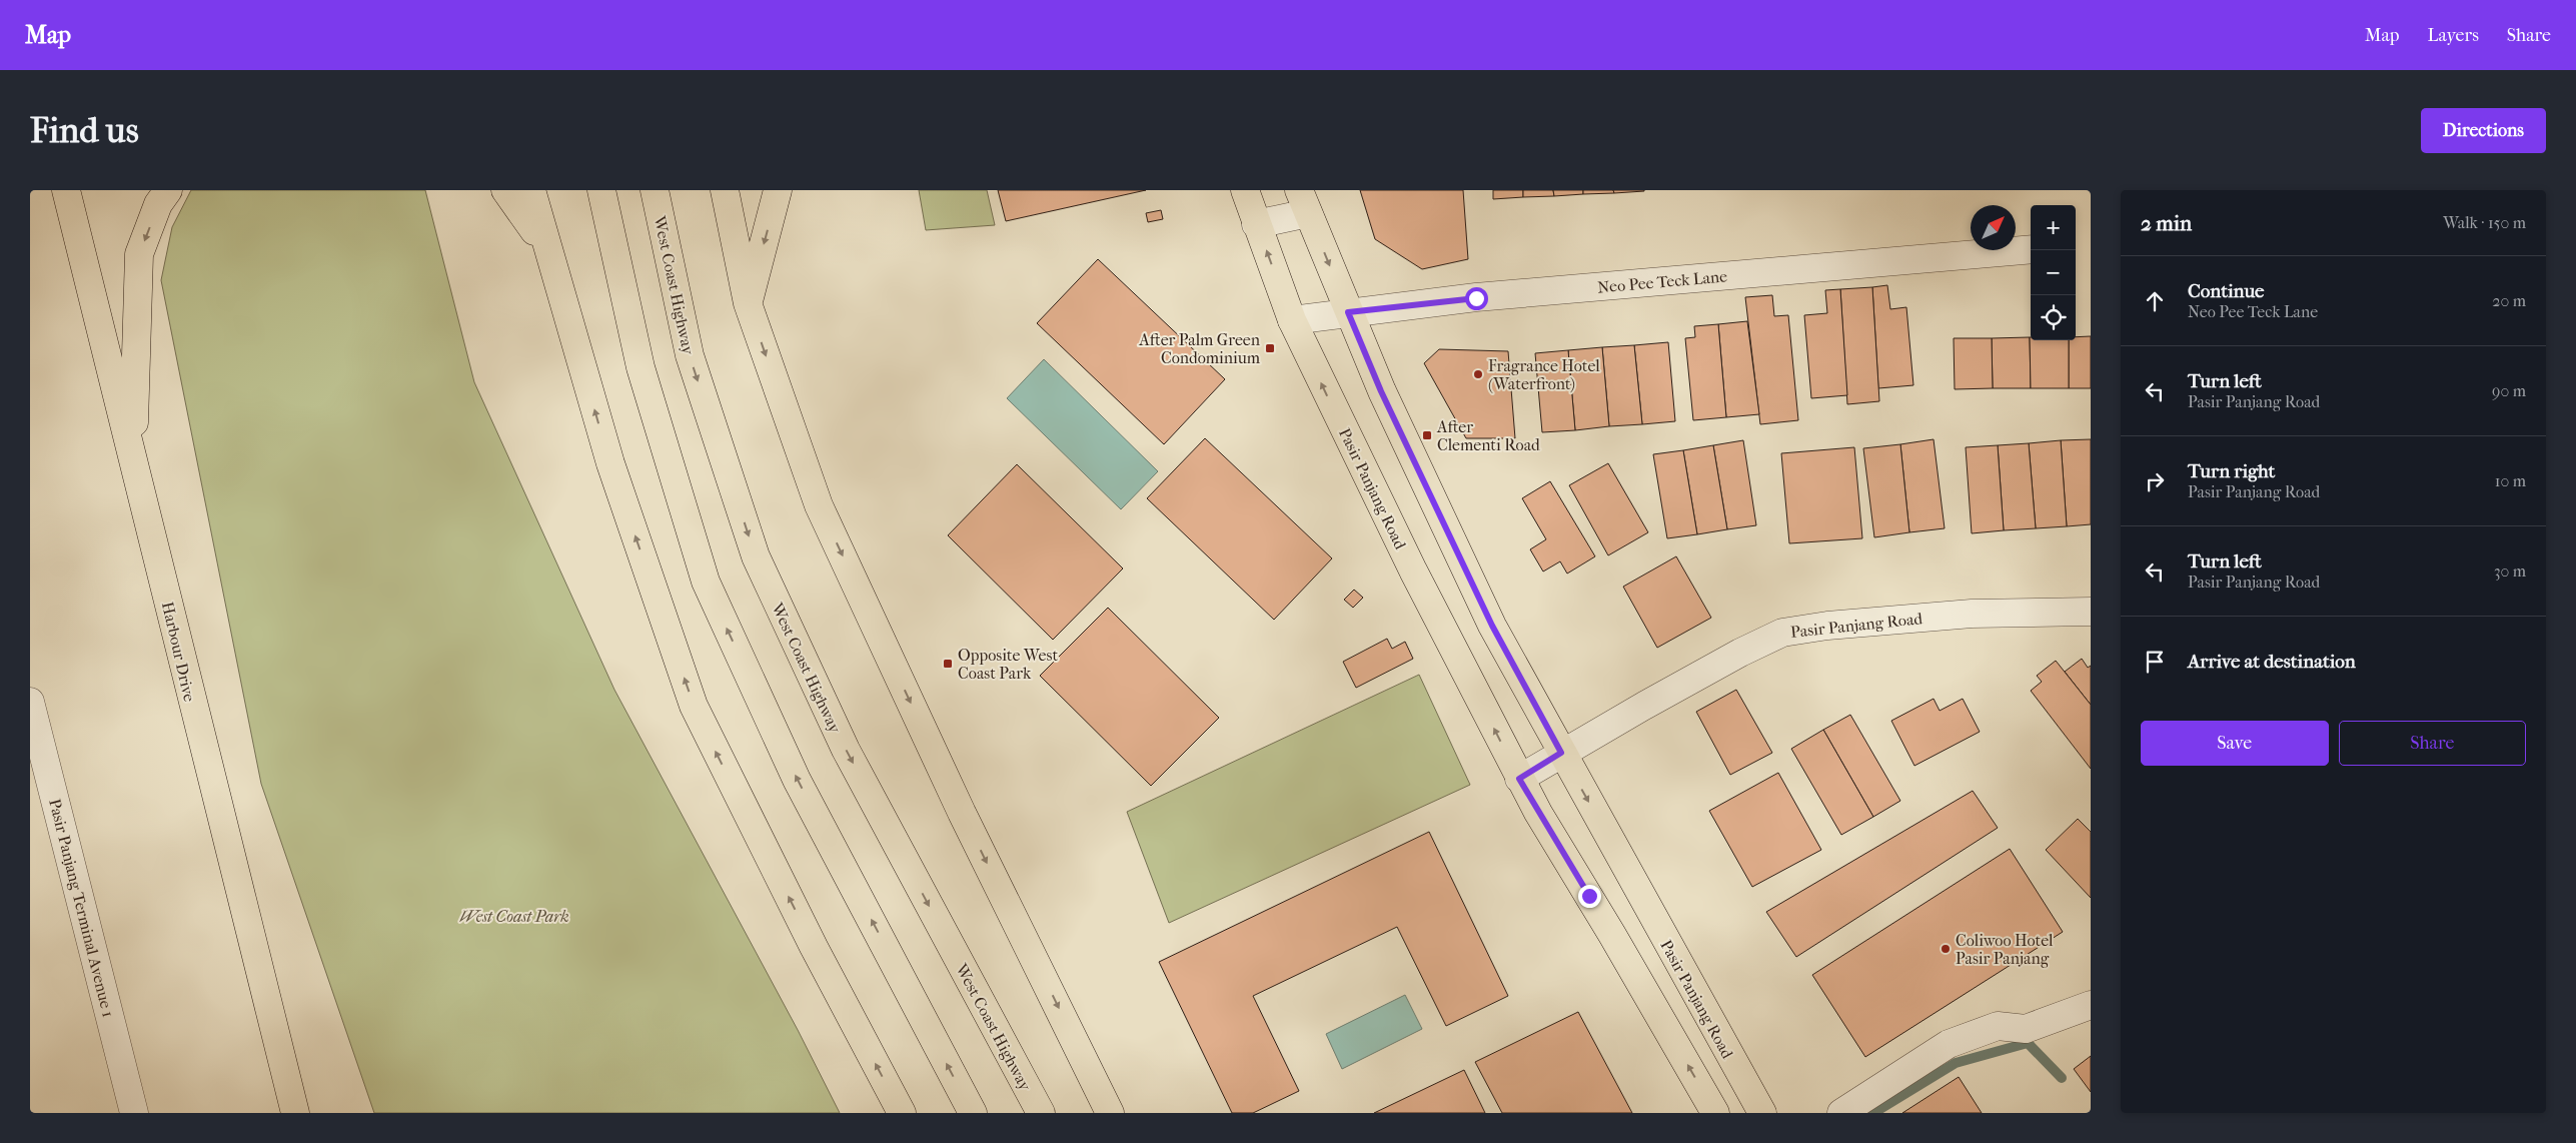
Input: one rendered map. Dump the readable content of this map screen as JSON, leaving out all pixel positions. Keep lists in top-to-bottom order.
{
  "streets": {
    "main road": ["West Coast Highway", "Pasir Panjang Road", "Harbour Drive"],
    "street": ["Neo Pee Teck Lane", "Pasir Panjang Terminal Avenue 1"]
  },
  "crossings": [
    ["Neo Pee Teck Lane", "Pasir Panjang Road"]
  ],
  "parks": ["West Coast Park"],
  "places": {
    "transit": ["After Palm Green Condominium", "After Clementi Road", "Opposite West Coast Park"],
    "other": ["Fragrance Hotel (Waterfront)", "Coliwoo Hotel Pasir Panjang"]
  },
  "north": "top right",
  "page": {
    "header": "Map",
    "nav": ["Map", "Layers", "Share"],
    "buttons": [
      "Directions",
      ["Save", "Share"]
    ],
    "title": "Find us",
    "heading": ["2 min", "Walk · 150 m"],
    "map_buttons": ["+", "−"],
    "list": [
      ["Continue", "Neo Pee Teck Lane", "20 m"],
      ["Turn left", "Pasir Panjang Road", "90 m"],
      ["Turn right", "Pasir Panjang Road", "10 m"],
      ["Turn left", "Pasir Panjang Road", "30 m"],
      "Arrive at destination"
    ]
  }
}
